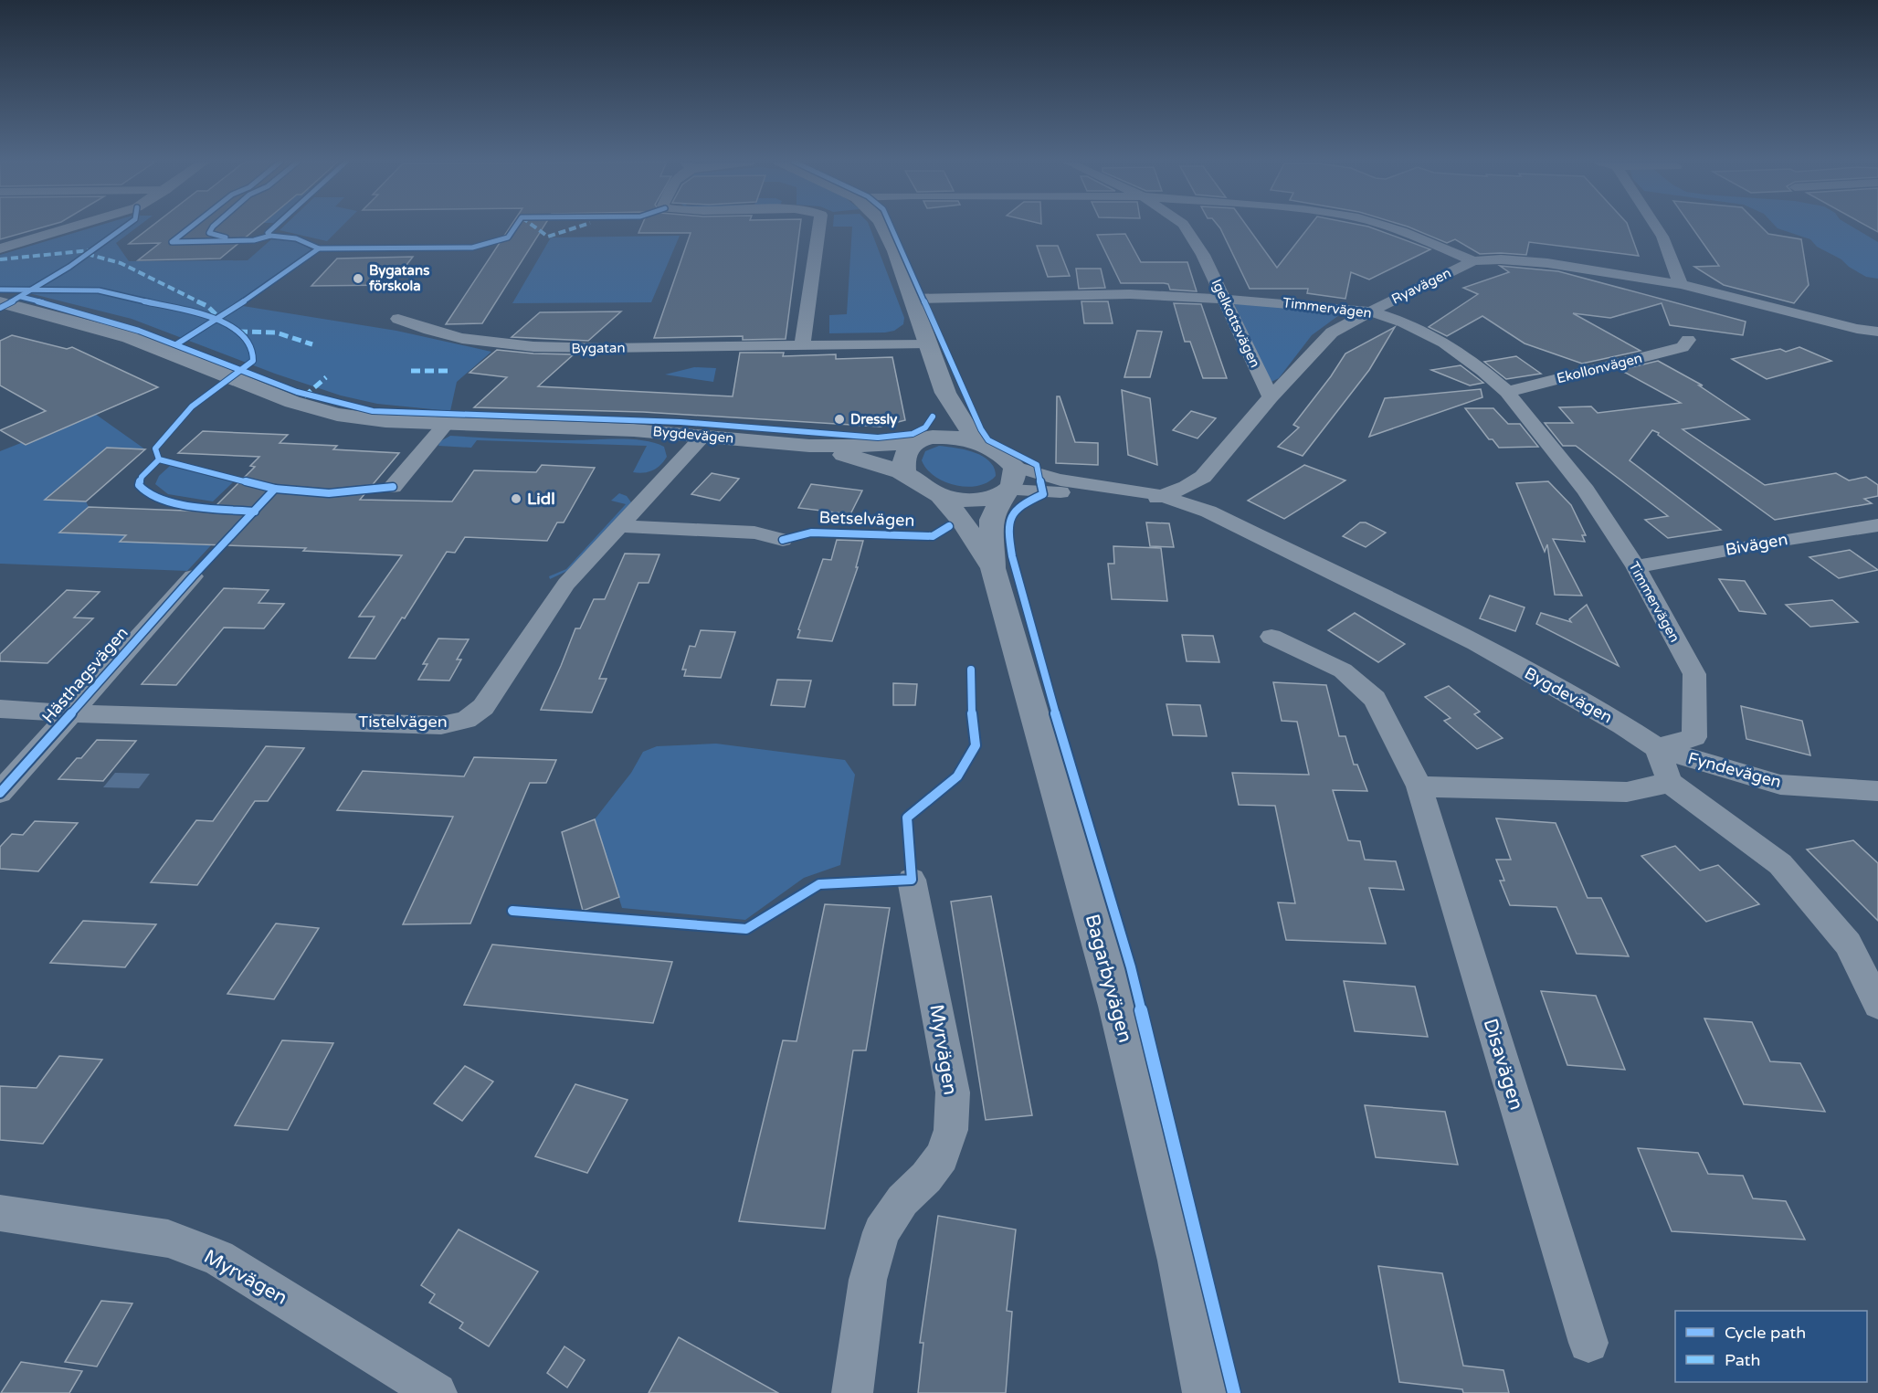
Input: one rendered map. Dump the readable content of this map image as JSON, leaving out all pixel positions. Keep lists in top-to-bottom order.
{
  "streets": {
    "street": [
      "Ryavägen",
      "Timmervägen",
      "Igelkottsvägen",
      "Bygatan",
      "Ekollonvägen",
      "Bygdevägen",
      "Bivägen",
      "Hästhagsvägen",
      "Tistelvägen",
      "Fyndevägen",
      "Bagarbyvägen",
      "Myrvägen",
      "Disavägen"
    ],
    "cycle path": ["Betselvägen"]
  },
  "crossings": [
    ["Ryavägen", "Timmervägen"],
    ["Ryavägen", "Igelkottsvägen"],
    ["Ryavägen", "Bygdevägen"],
    ["Timmervägen", "Igelkottsvägen"],
    ["Timmervägen", "Ekollonvägen"],
    ["Timmervägen", "Bygdevägen"],
    ["Timmervägen", "Bivägen"],
    ["Timmervägen", "Fyndevägen"],
    ["Bygdevägen", "Tistelvägen"],
    ["Bygdevägen", "Fyndevägen"],
    ["Bygdevägen", "Bagarbyvägen"],
    ["Hästhagsvägen", "Tistelvägen"]
  ],
  "places": ["Bygatans förskola", "Dressly", "Lidl"],
  "legend": ["Cycle path", "Path"]
}
